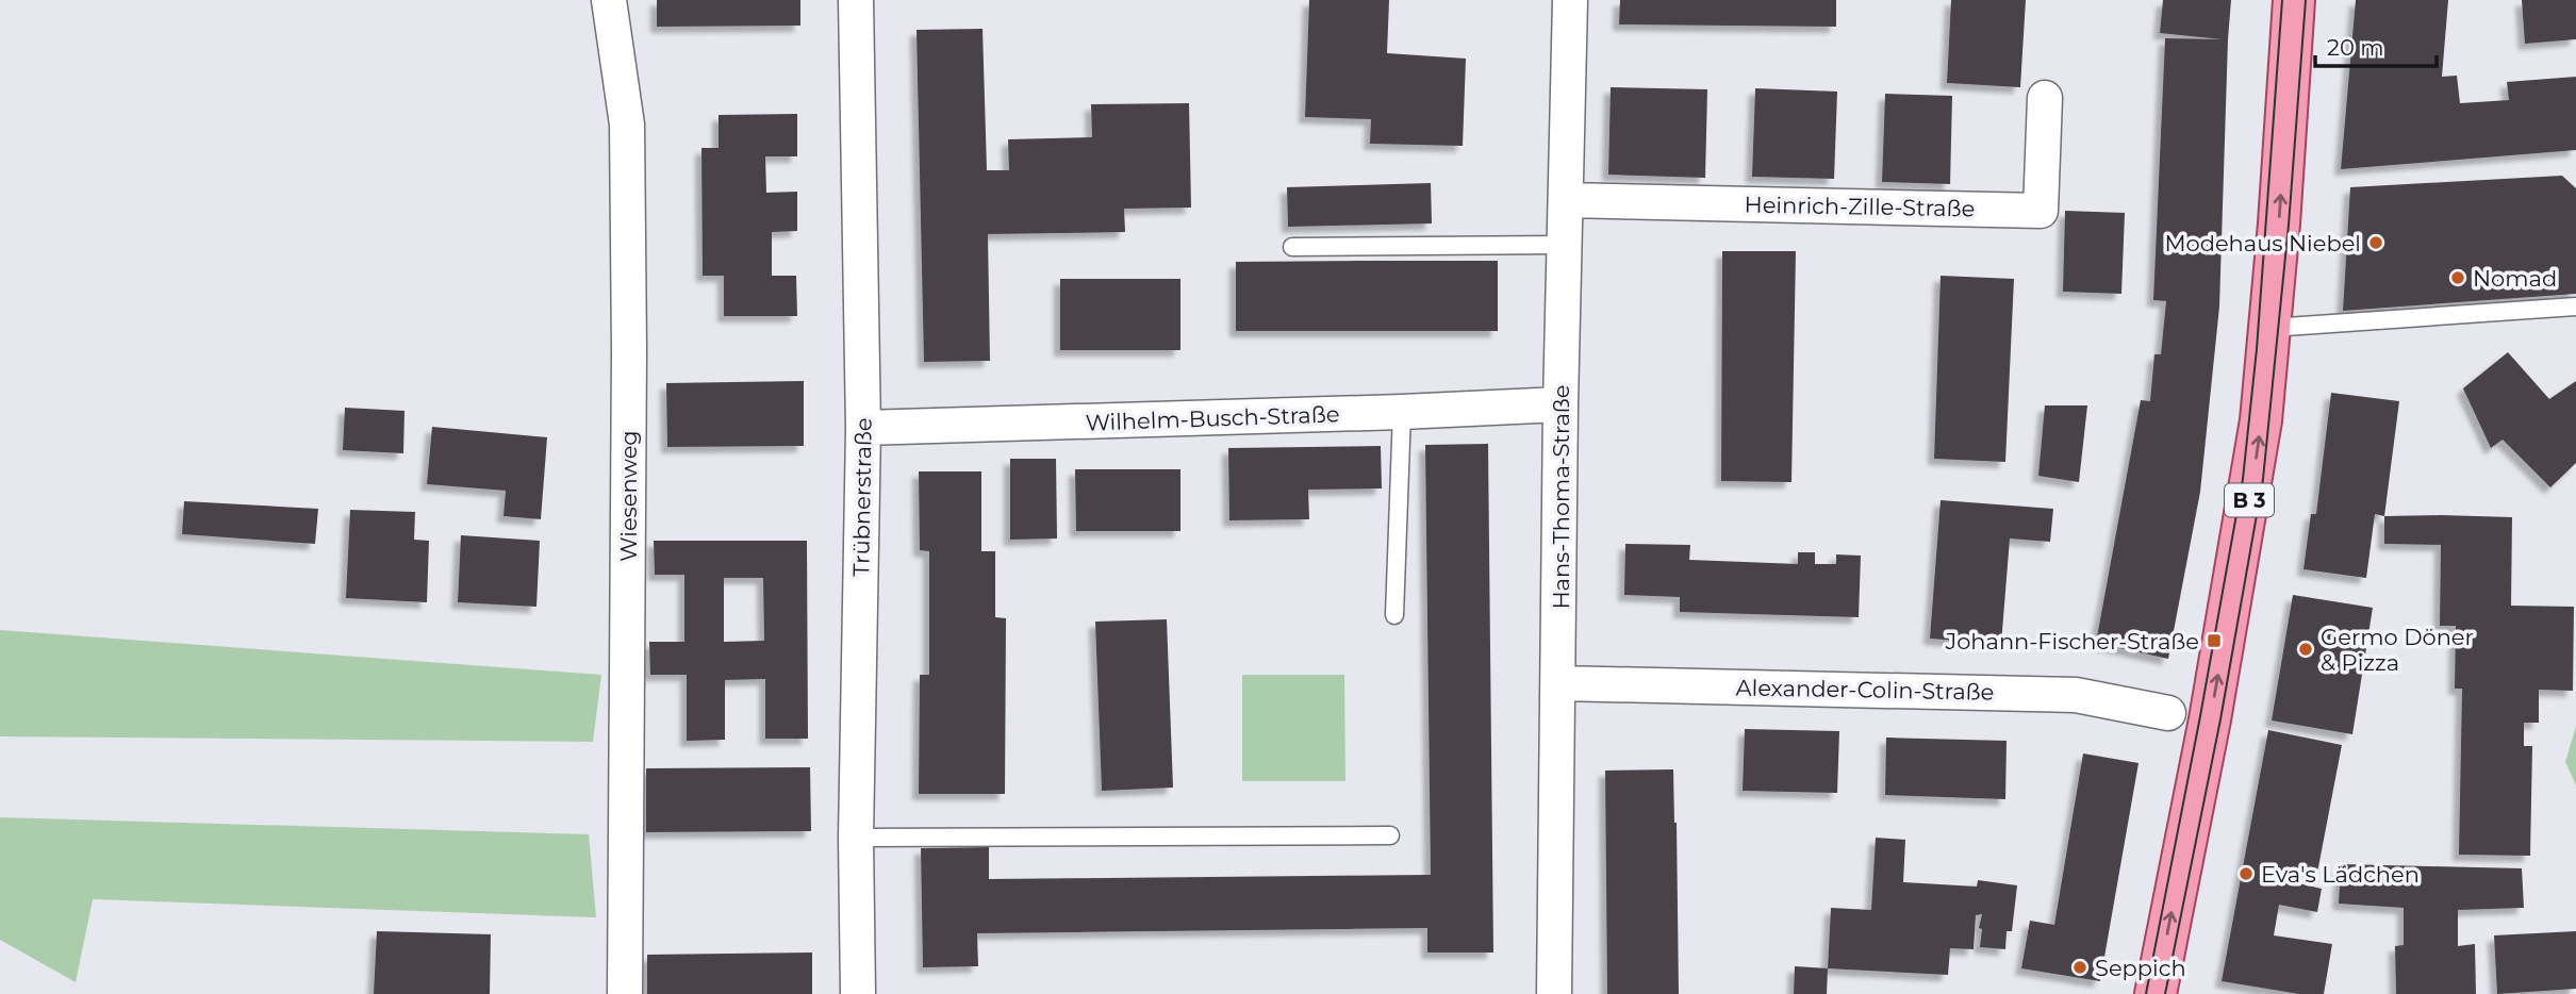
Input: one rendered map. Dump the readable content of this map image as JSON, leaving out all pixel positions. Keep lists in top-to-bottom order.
{
  "streets": {
    "main road": ["B 3"],
    "street": [
      "Heinrich-Zille-Straße",
      "Wilhelm-Busch-Straße",
      "Wiesenweg",
      "Trübnerstraße",
      "Hans-Thoma-Straße",
      "Alexander-Colin-Straße"
    ]
  },
  "crossings": [
    ["Heinrich-Zille-Straße", "Hans-Thoma-Straße"],
    ["Wilhelm-Busch-Straße", "Trübnerstraße"],
    ["Wilhelm-Busch-Straße", "Hans-Thoma-Straße"],
    ["Hans-Thoma-Straße", "Alexander-Colin-Straße"]
  ],
  "places": {
    "other": [
      "Modehaus Niebel",
      "Nomad",
      "Germo Döner & Pizza",
      "Eva's Lädchen",
      "Seppich"
    ],
    "transit": ["Johann-Fischer-Straße"]
  },
  "scale_bar": "20 m"
}
